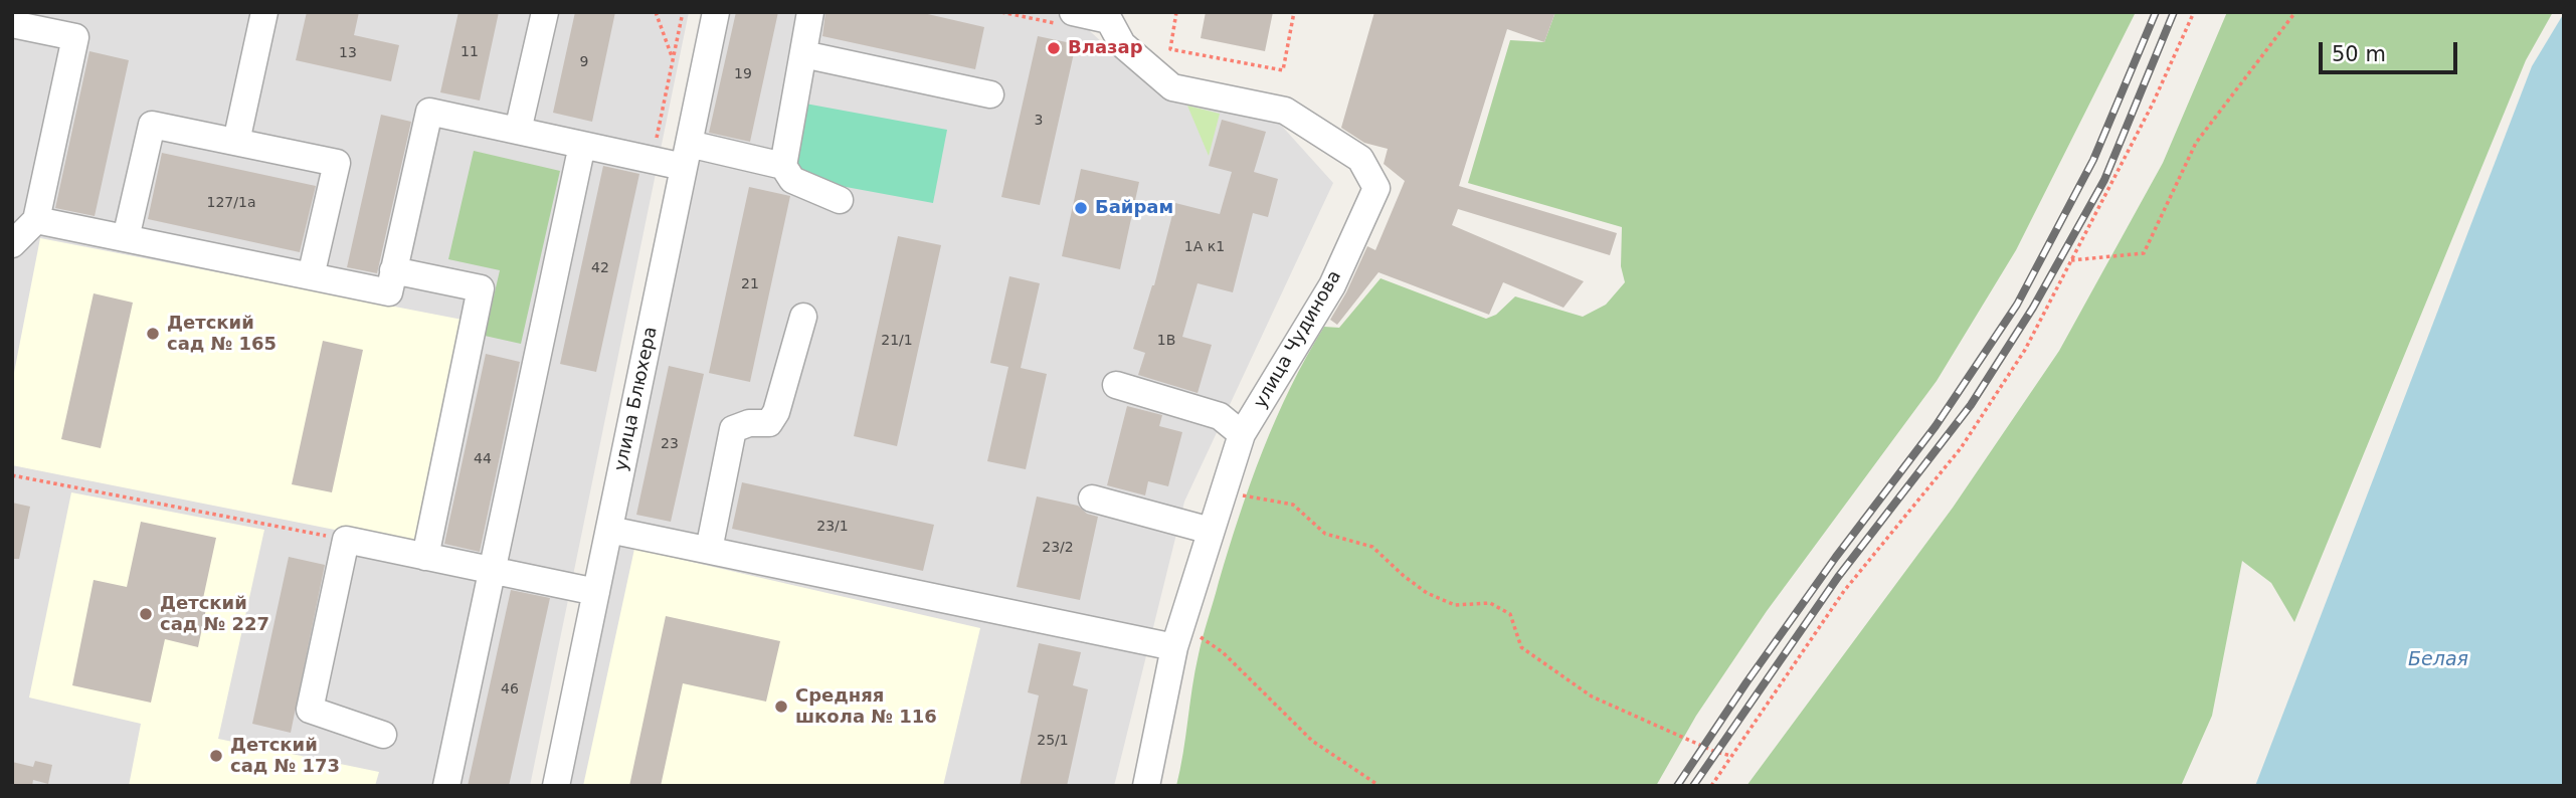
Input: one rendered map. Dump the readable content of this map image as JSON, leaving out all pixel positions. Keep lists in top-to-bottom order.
{
  "streets": {
    "street": ["улица Чудинова", "улица Блюхера"]
  },
  "water": ["Белая"],
  "places": [
    "Влазар",
    "Байрам",
    "Детский сад № 165",
    "Детский сад № 227",
    "Средняя школа № 116",
    "Детский сад № 173"
  ],
  "house_numbers": [
    "11",
    "13",
    "9",
    "19",
    "3",
    "127/1а",
    "1А к1",
    "42",
    "21",
    "21/1",
    "1В",
    "23",
    "44",
    "23/1",
    "23/2",
    "46",
    "25/1"
  ],
  "scale_bar": "50 m"
}
